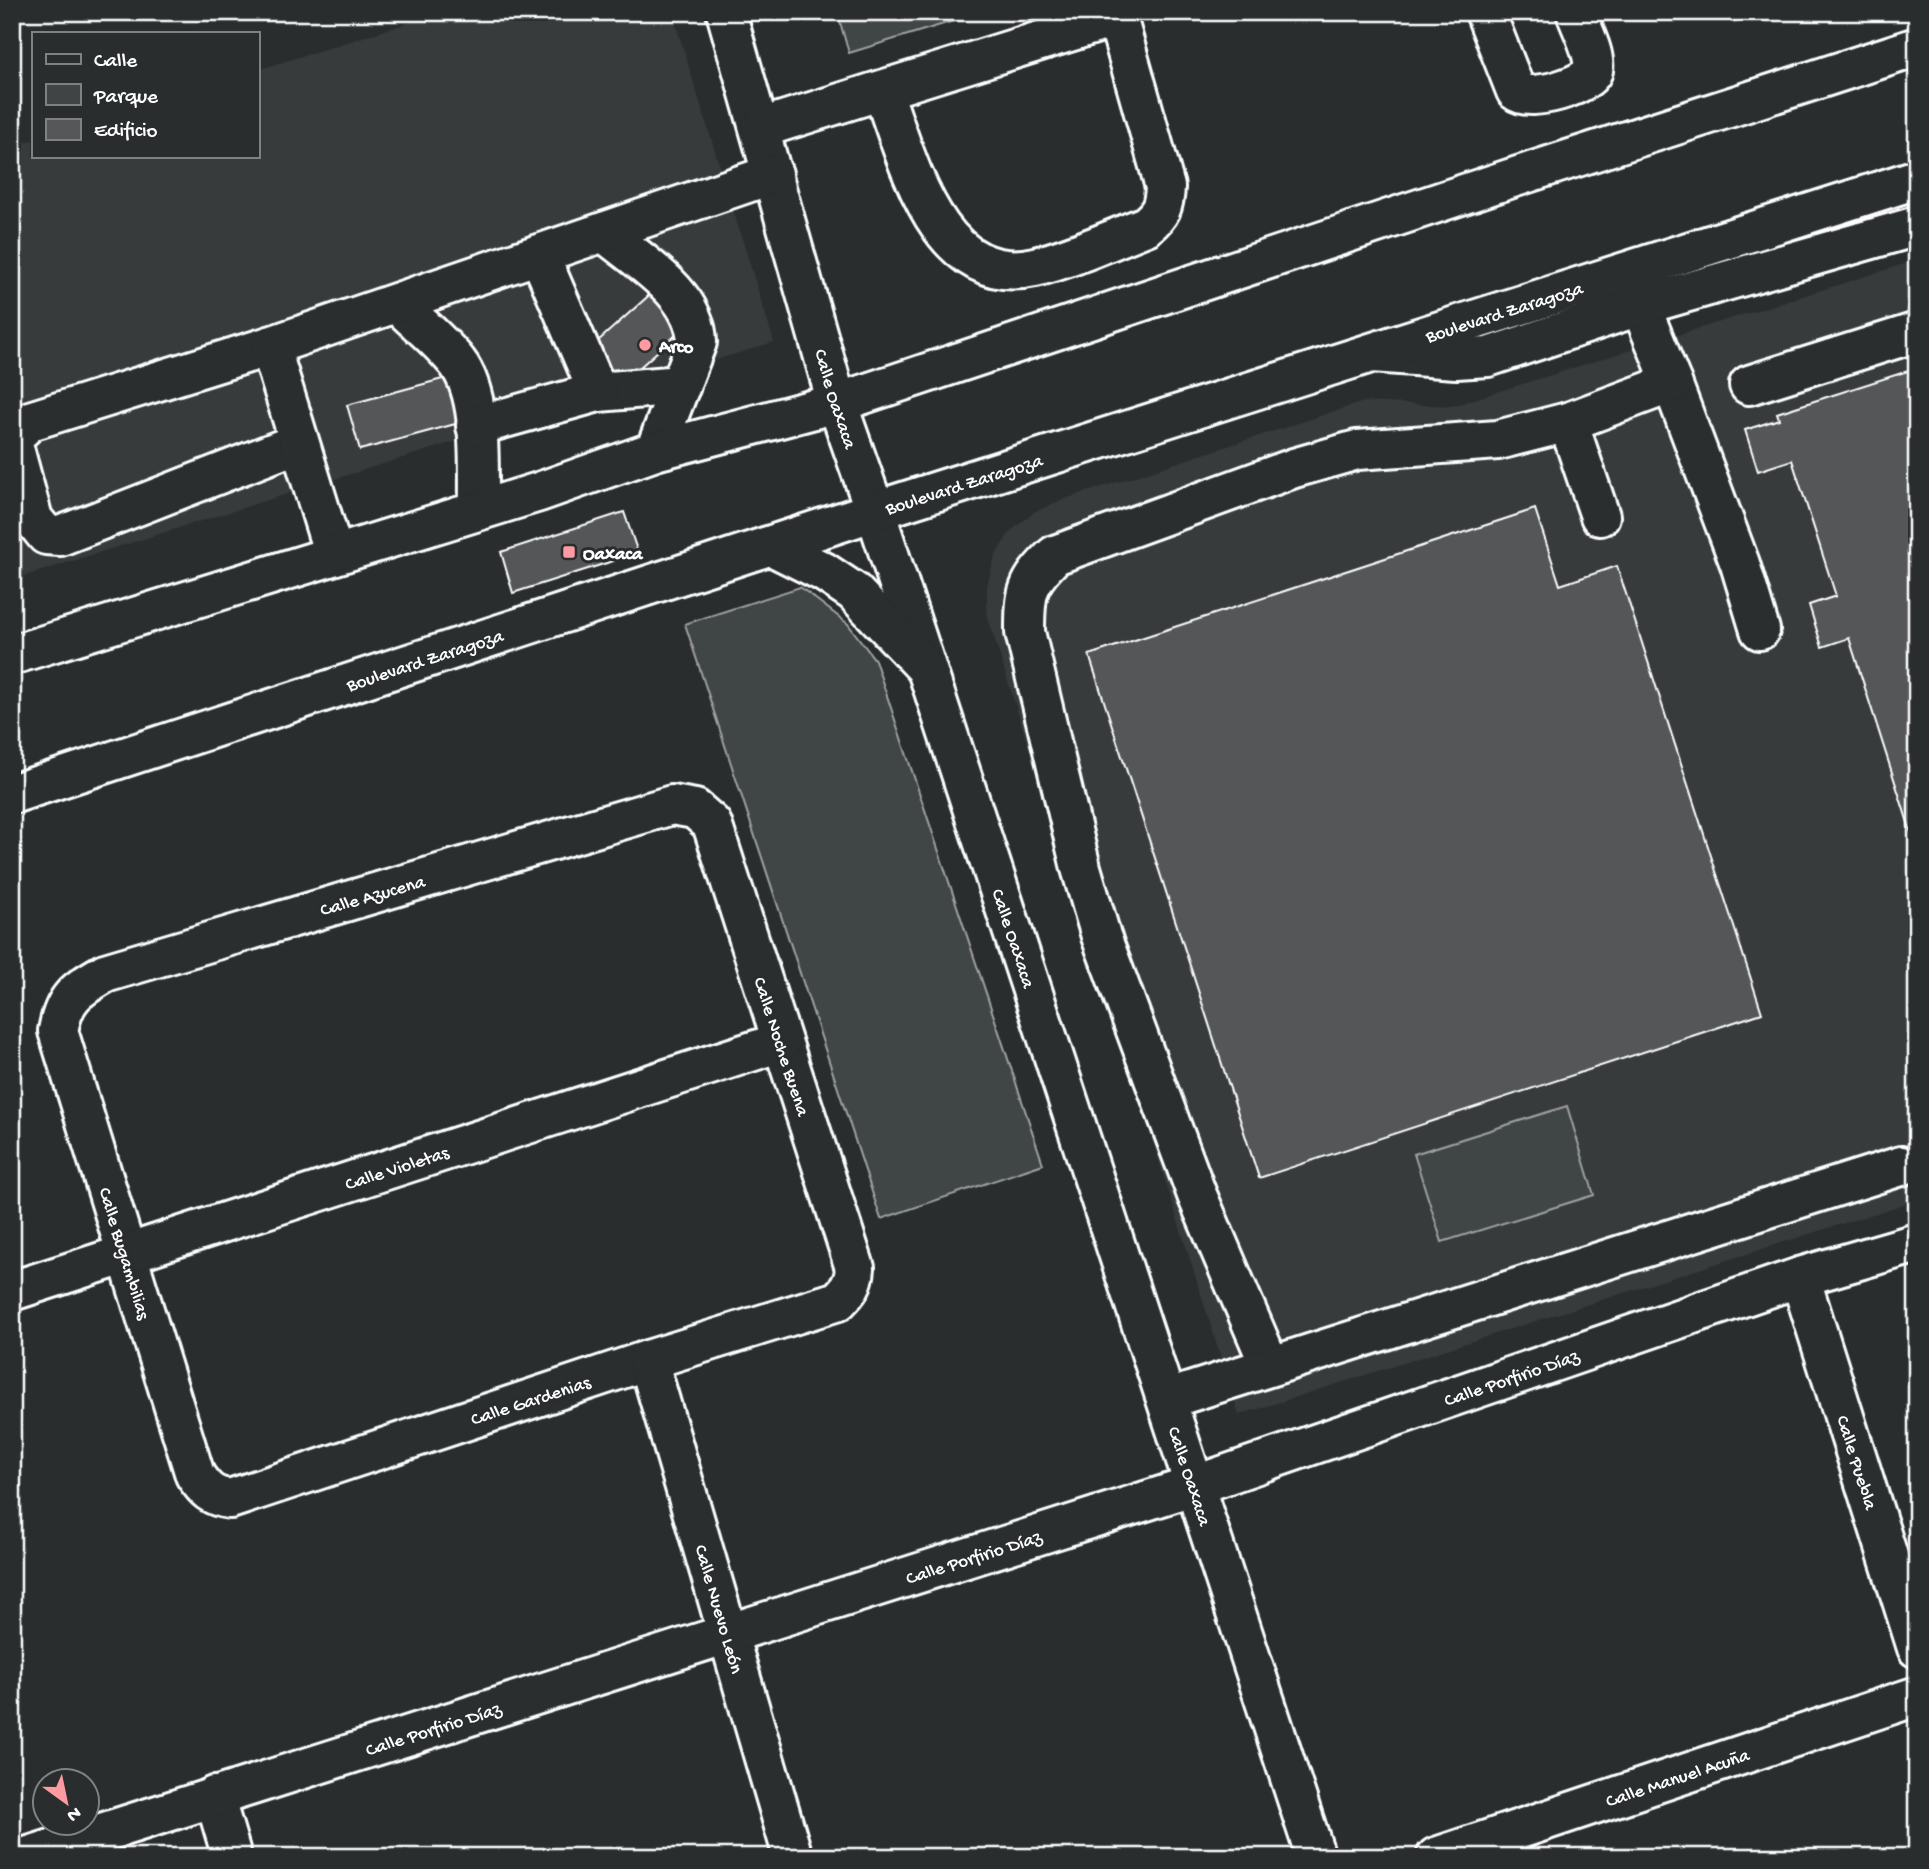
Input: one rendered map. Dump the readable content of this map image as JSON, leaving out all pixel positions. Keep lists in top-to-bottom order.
{
  "streets": {
    "street": [
      "Boulevard Zaragoza",
      "Calle Oaxaca",
      "Calle Azucena",
      "Calle Noche Buena",
      "Calle Violetas",
      "Calle Bugambilias",
      "Calle Porfirio Díaz",
      "Calle Gardenias",
      "Calle Puebla",
      "Calle Nuevo León",
      "Calle Manuel Acuña"
    ]
  },
  "crossings": [
    ["Boulevard Zaragoza", "Calle Oaxaca"],
    ["Calle Oaxaca", "Calle Porfirio Díaz"],
    ["Calle Azucena", "Calle Noche Buena"],
    ["Calle Azucena", "Calle Bugambilias"],
    ["Calle Noche Buena", "Calle Violetas"],
    ["Calle Noche Buena", "Calle Gardenias"],
    ["Calle Violetas", "Calle Bugambilias"],
    ["Calle Bugambilias", "Calle Gardenias"],
    ["Calle Porfirio Díaz", "Calle Puebla"],
    ["Calle Porfirio Díaz", "Calle Nuevo León"],
    ["Calle Gardenias", "Calle Nuevo León"]
  ],
  "places": {
    "other": ["Arco"],
    "transit": ["Oaxaca"]
  },
  "legend": ["Calle", "Parque", "Edificio"],
  "north": "bottom right"
}
